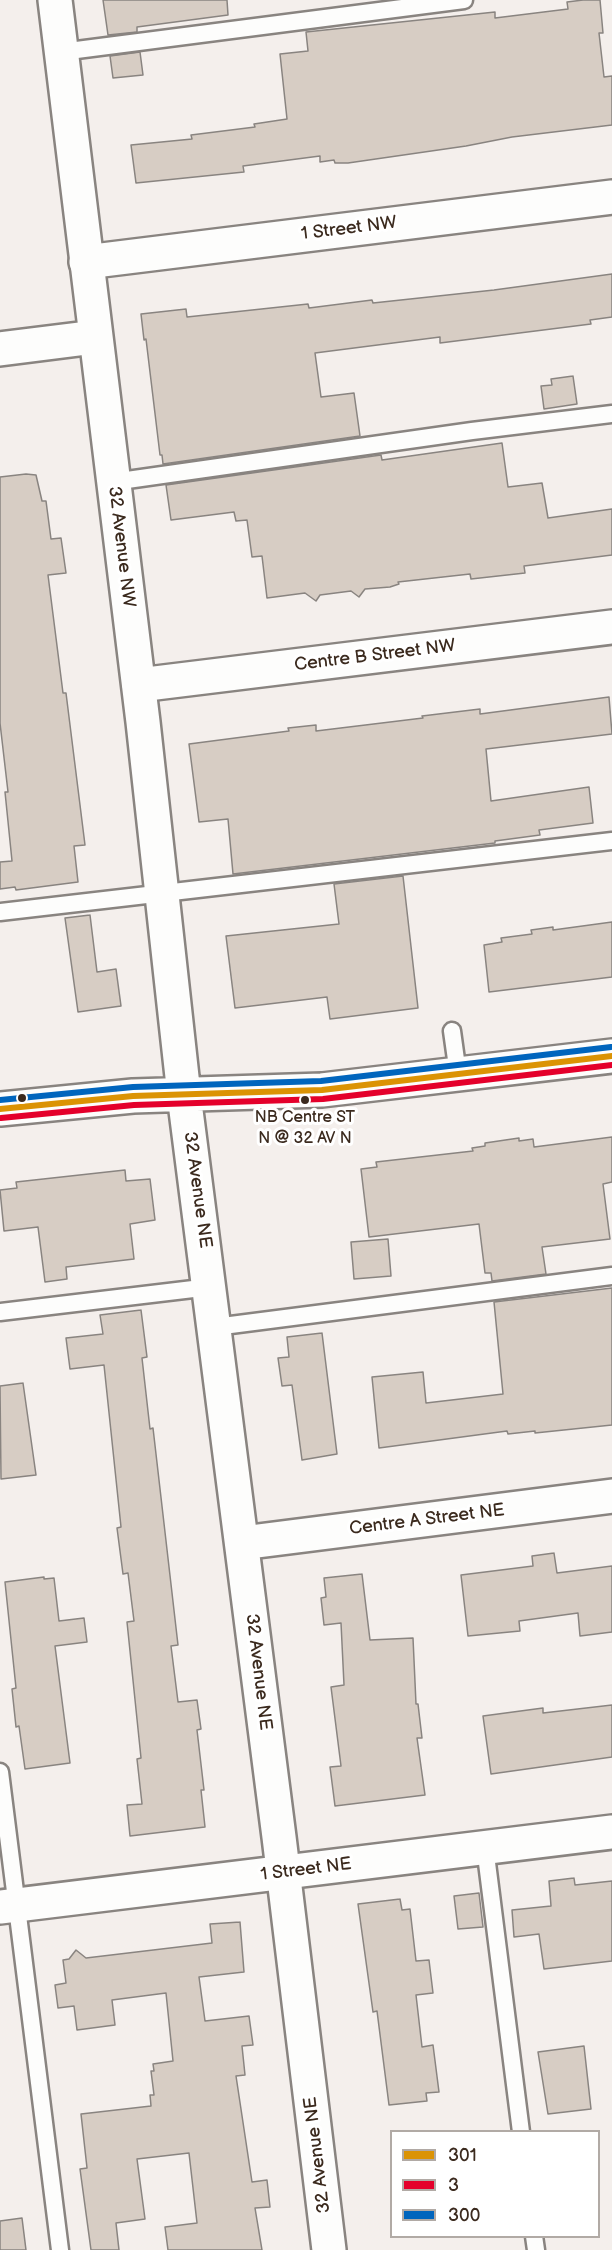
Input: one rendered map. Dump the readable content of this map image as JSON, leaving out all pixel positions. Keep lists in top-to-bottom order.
{
  "streets": {
    "street": [
      "1 Street NW",
      "32 Avenue NW",
      "Centre B Street NW",
      "32 Avenue NE",
      "Centre A Street NE",
      "1 Street NE"
    ]
  },
  "crossings": [
    ["1 Street NW", "32 Avenue NW"],
    ["32 Avenue NW", "Centre B Street NW"],
    ["32 Avenue NW", "32 Avenue NE"],
    ["32 Avenue NE", "Centre A Street NE"],
    ["32 Avenue NE", "1 Street NE"]
  ],
  "places": ["NB Centre ST N @ 32 AV N"],
  "lines": ["transit line 300", "transit line 301", "transit line 3"],
  "legend": ["301", "3", "300"]
}
